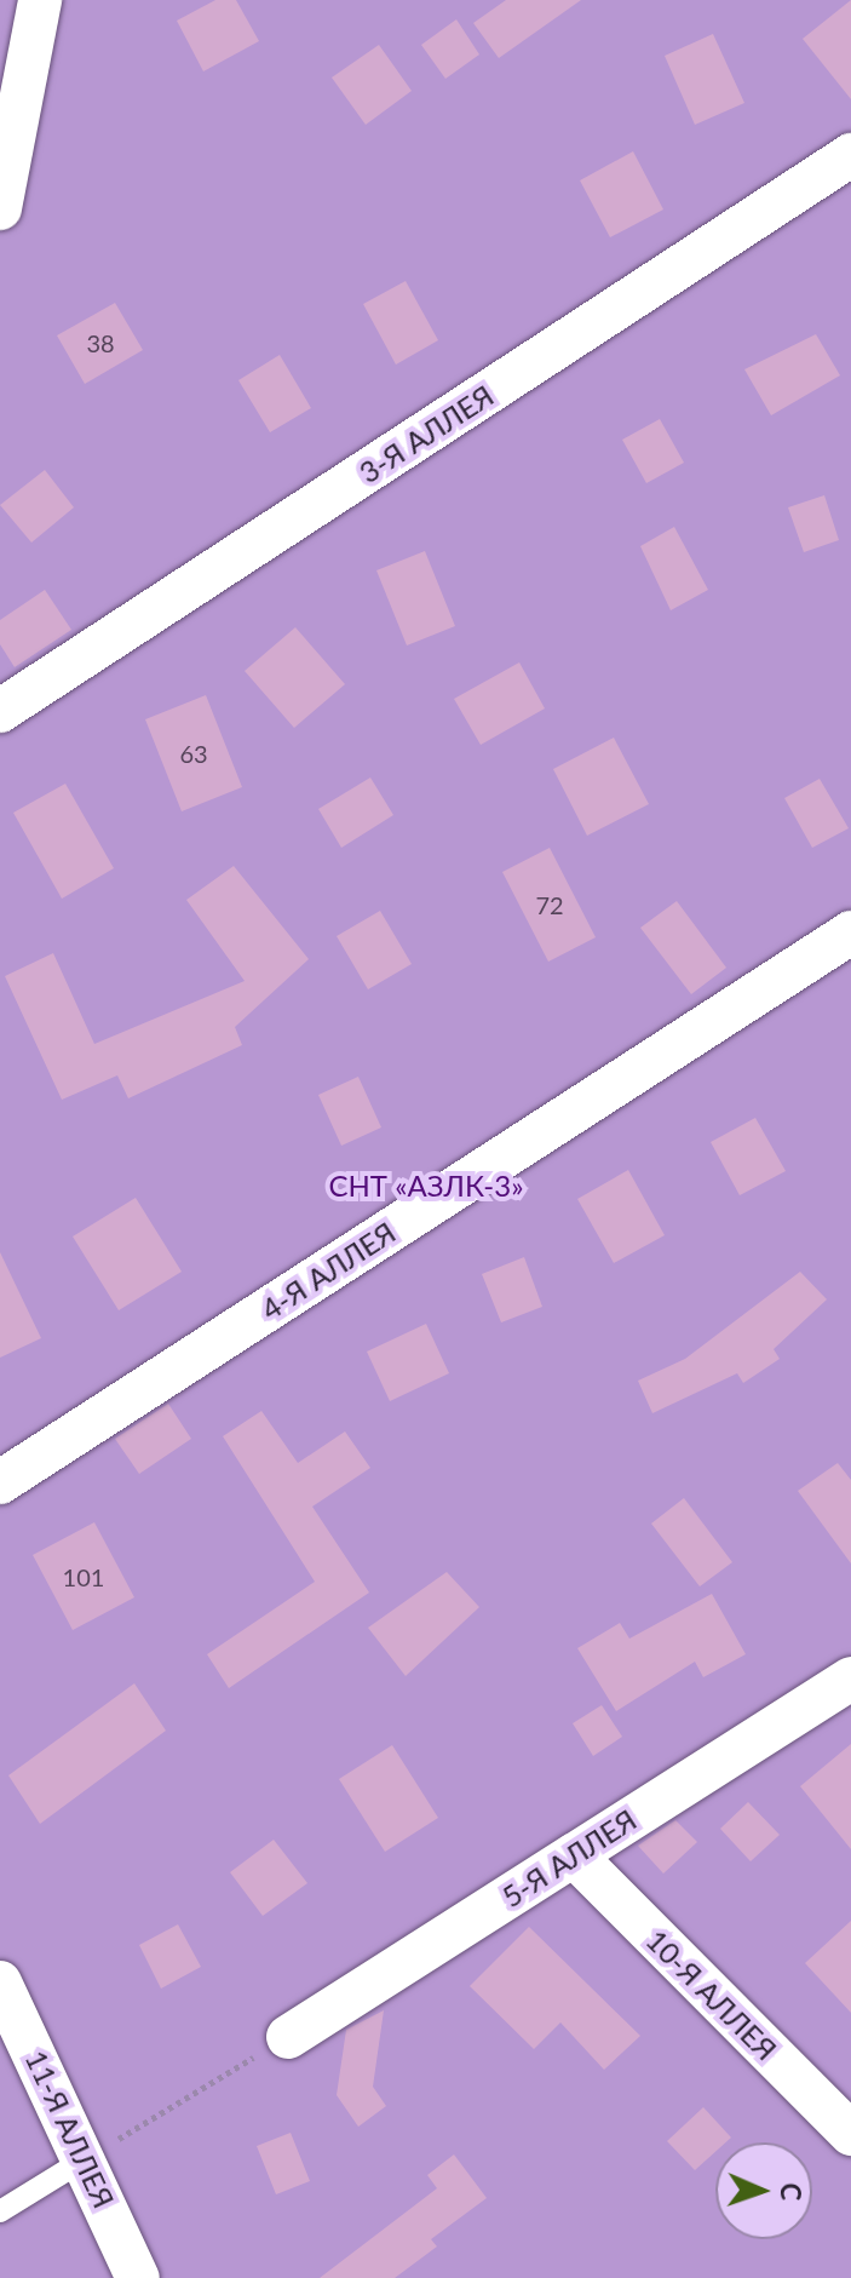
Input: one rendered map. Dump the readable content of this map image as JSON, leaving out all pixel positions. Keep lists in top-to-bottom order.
{
  "streets": {
    "street": [
      "3-Я АЛЛЕЯ",
      "4-Я АЛЛЕЯ",
      "5-Я АЛЛЕЯ",
      "10-Я АЛЛЕЯ",
      "11-Я АЛЛЕЯ"
    ]
  },
  "crossings": [
    ["5-Я АЛЛЕЯ", "10-Я АЛЛЕЯ"]
  ],
  "parks": ["СНТ «АЗЛК-3»"],
  "house_numbers": [
    "38",
    "63",
    "72",
    "101"
  ],
  "north": "right"
}
